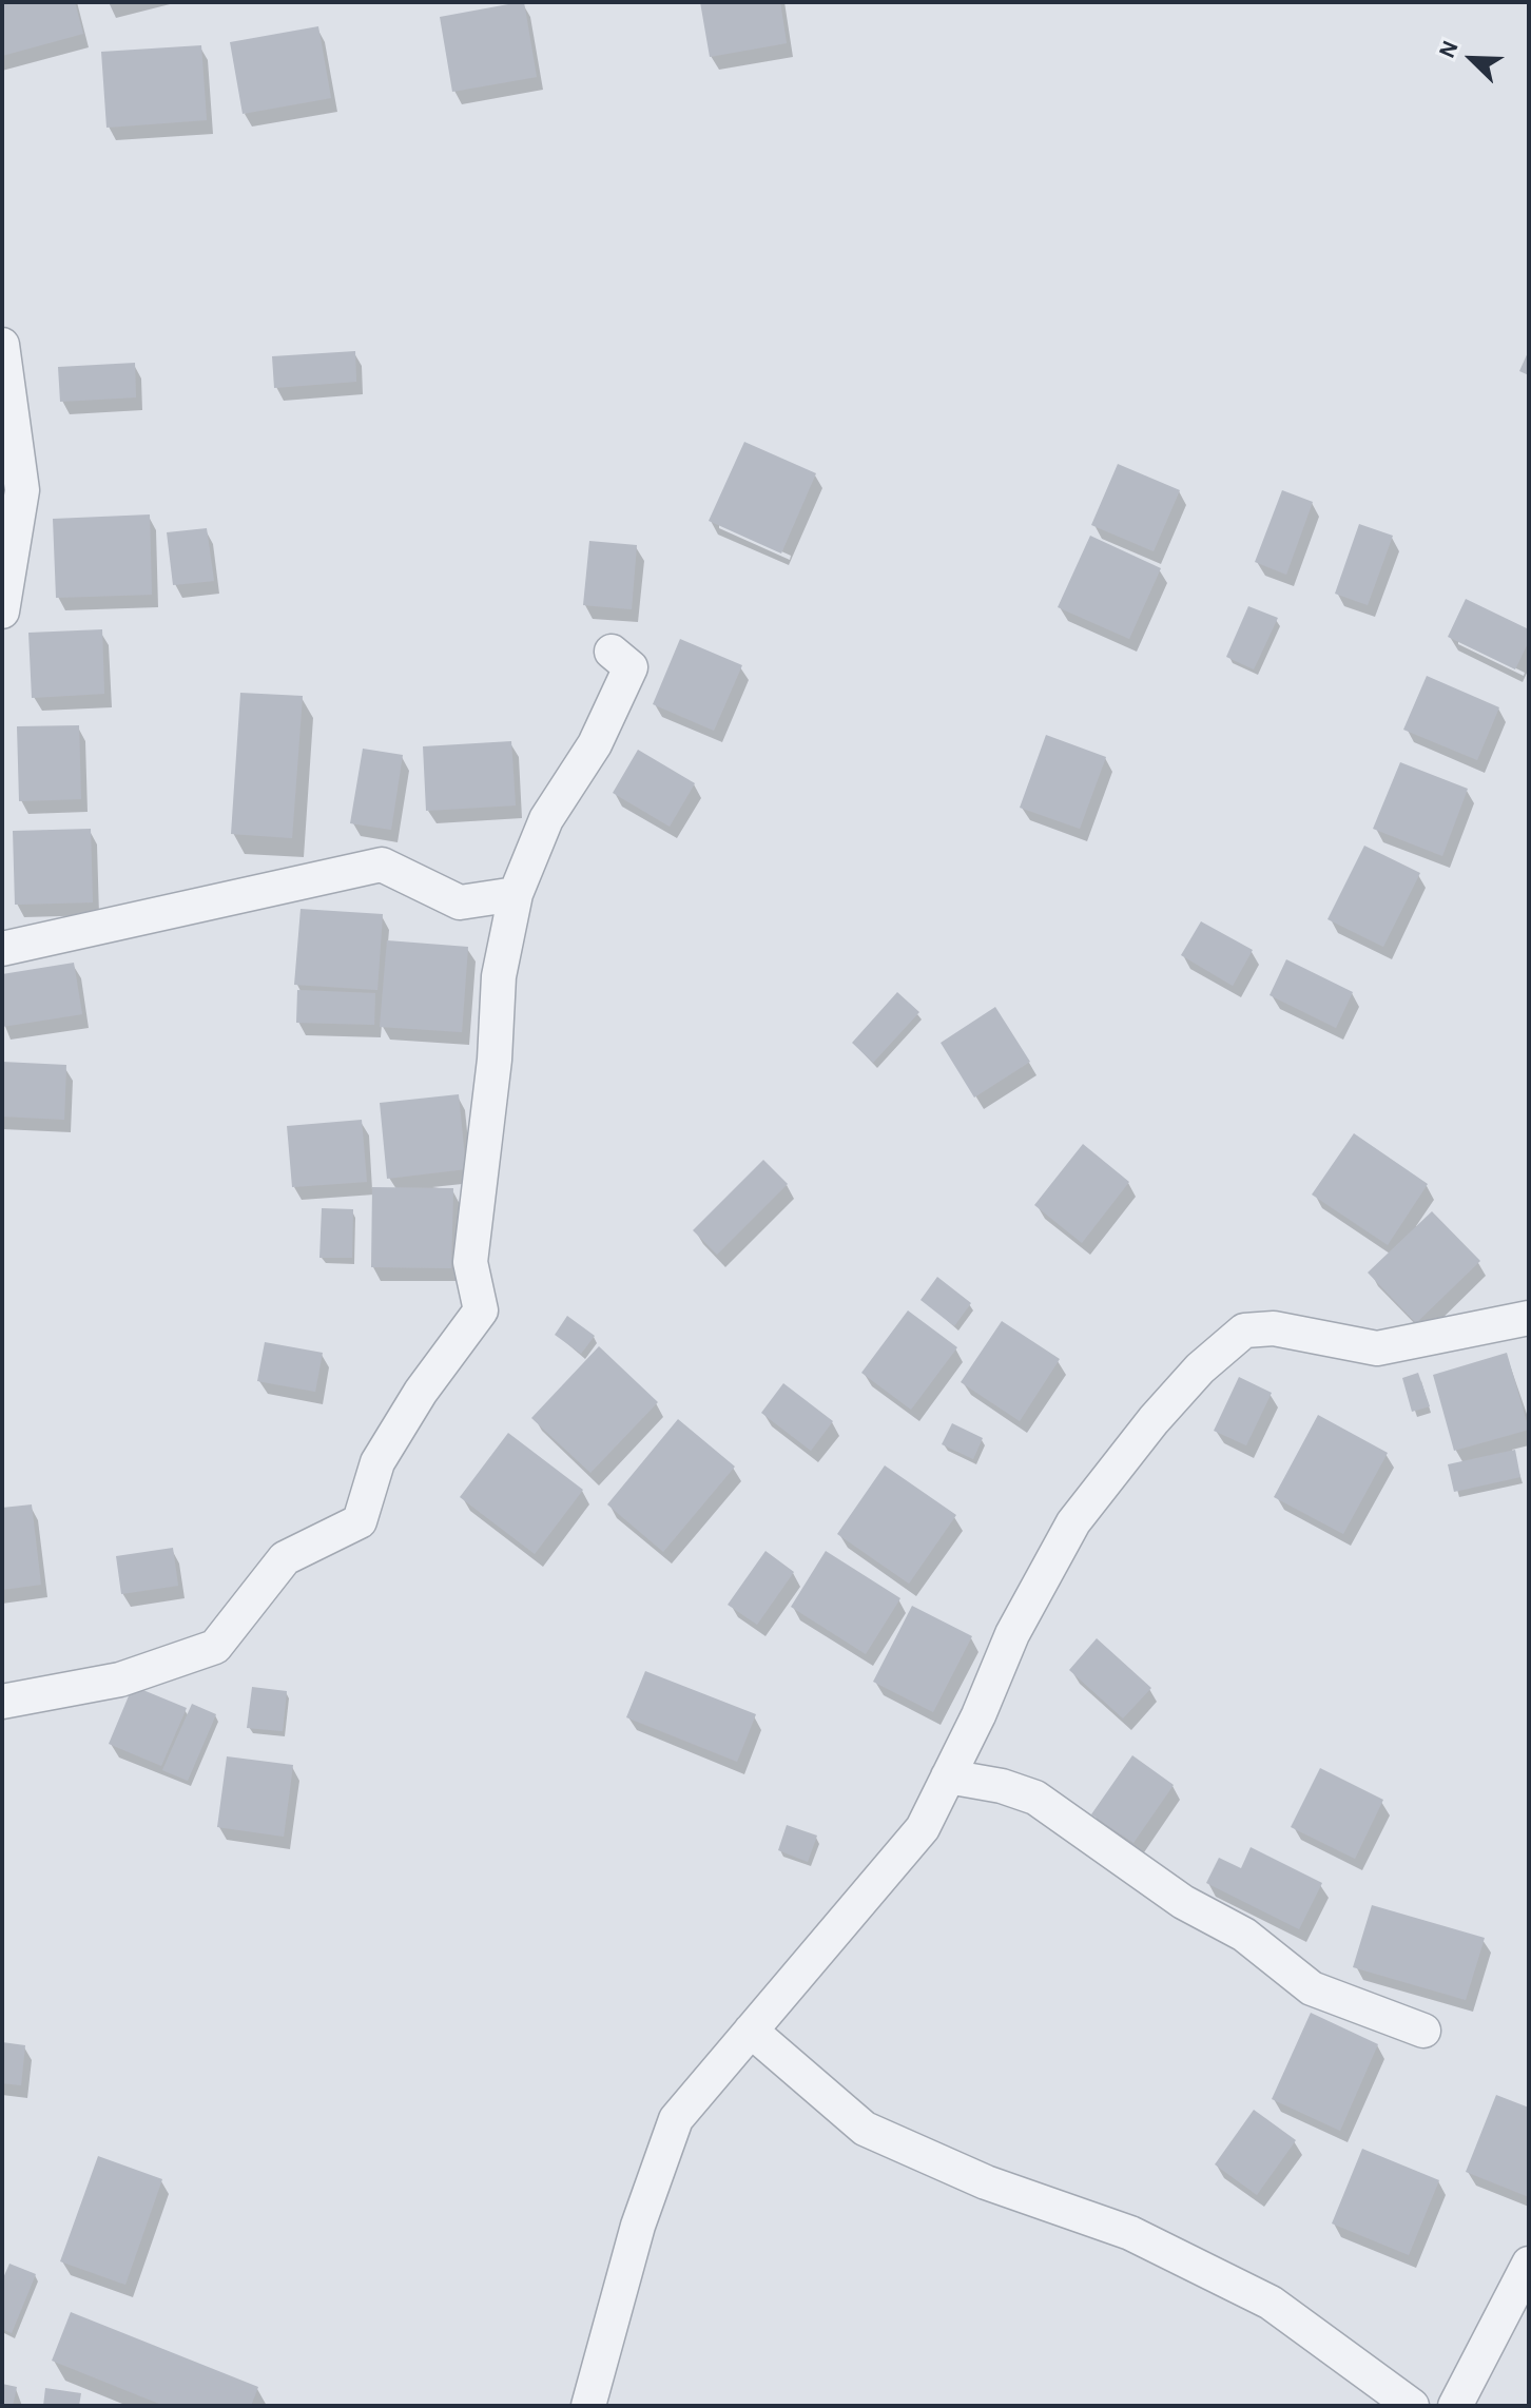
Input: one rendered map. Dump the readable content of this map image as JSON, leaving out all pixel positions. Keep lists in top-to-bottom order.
{
  "north": "top left"
}
